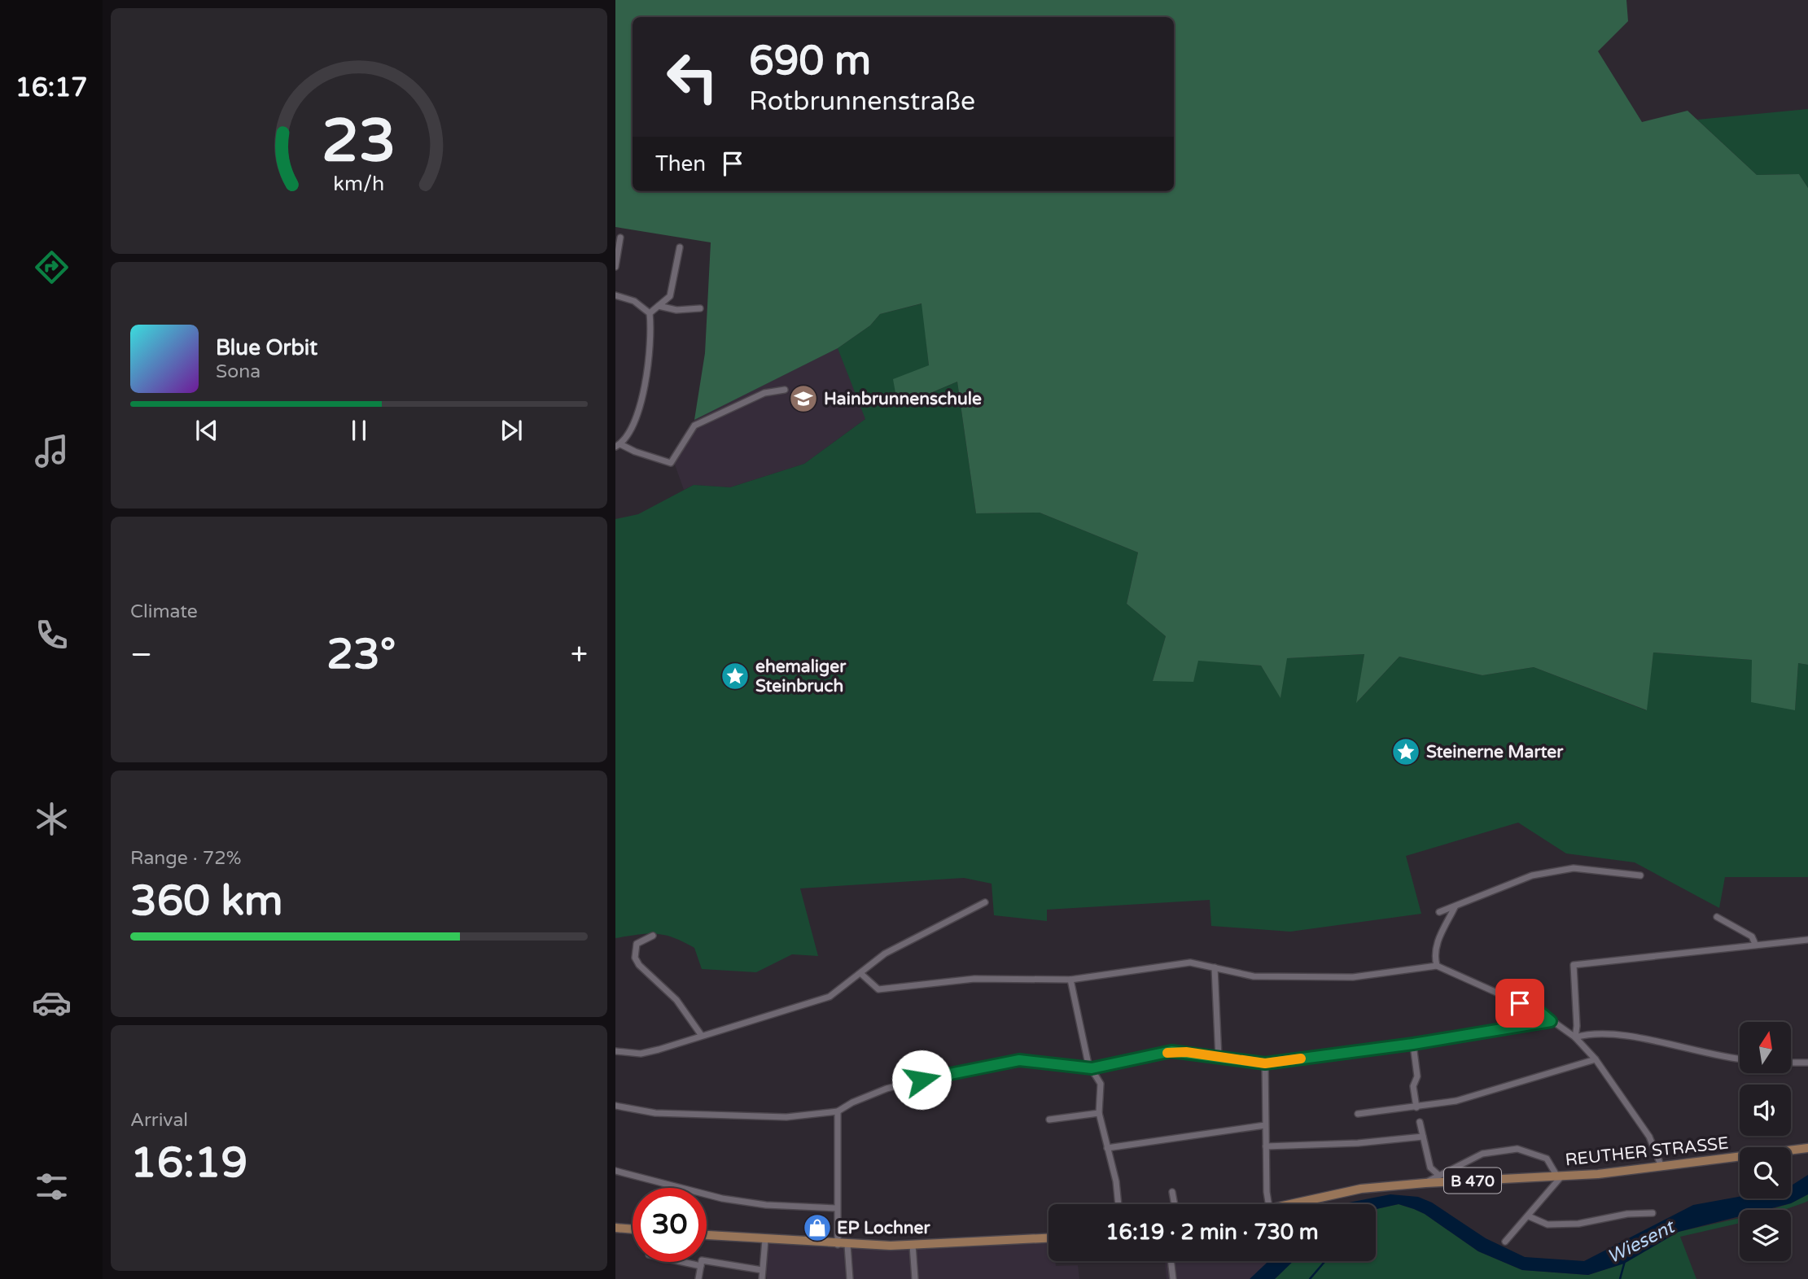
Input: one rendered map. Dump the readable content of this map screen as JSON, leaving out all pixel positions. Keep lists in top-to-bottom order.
{
  "streets": {
    "main road": ["REUTHER STRASSE", "B 470"]
  },
  "water": ["Wiesent"],
  "places": {
    "school or university": ["Hainbrunnenschule"],
    "place": ["ehemaliger Steinbruch", "Steinerne Marter"],
    "shop": ["EP Lochner"]
  },
  "north": "top",
  "page": {
    "tabs": "16:17",
    "turn": ["690 m", "Rotbrunnenstraße"],
    "then": "Then",
    "song": ["Blue Orbit", "Sona"],
    "tile": [
      "Climate",
      ["Range · 72%", "360 km"],
      ["Arrival", "16:19"]
    ],
    "heat": ["−", "23°", "+"],
    "limit": "30",
    "trip": "16:19 · 2 min · 730 m",
    "gauge": ["23", "km/h"]
  }
}
